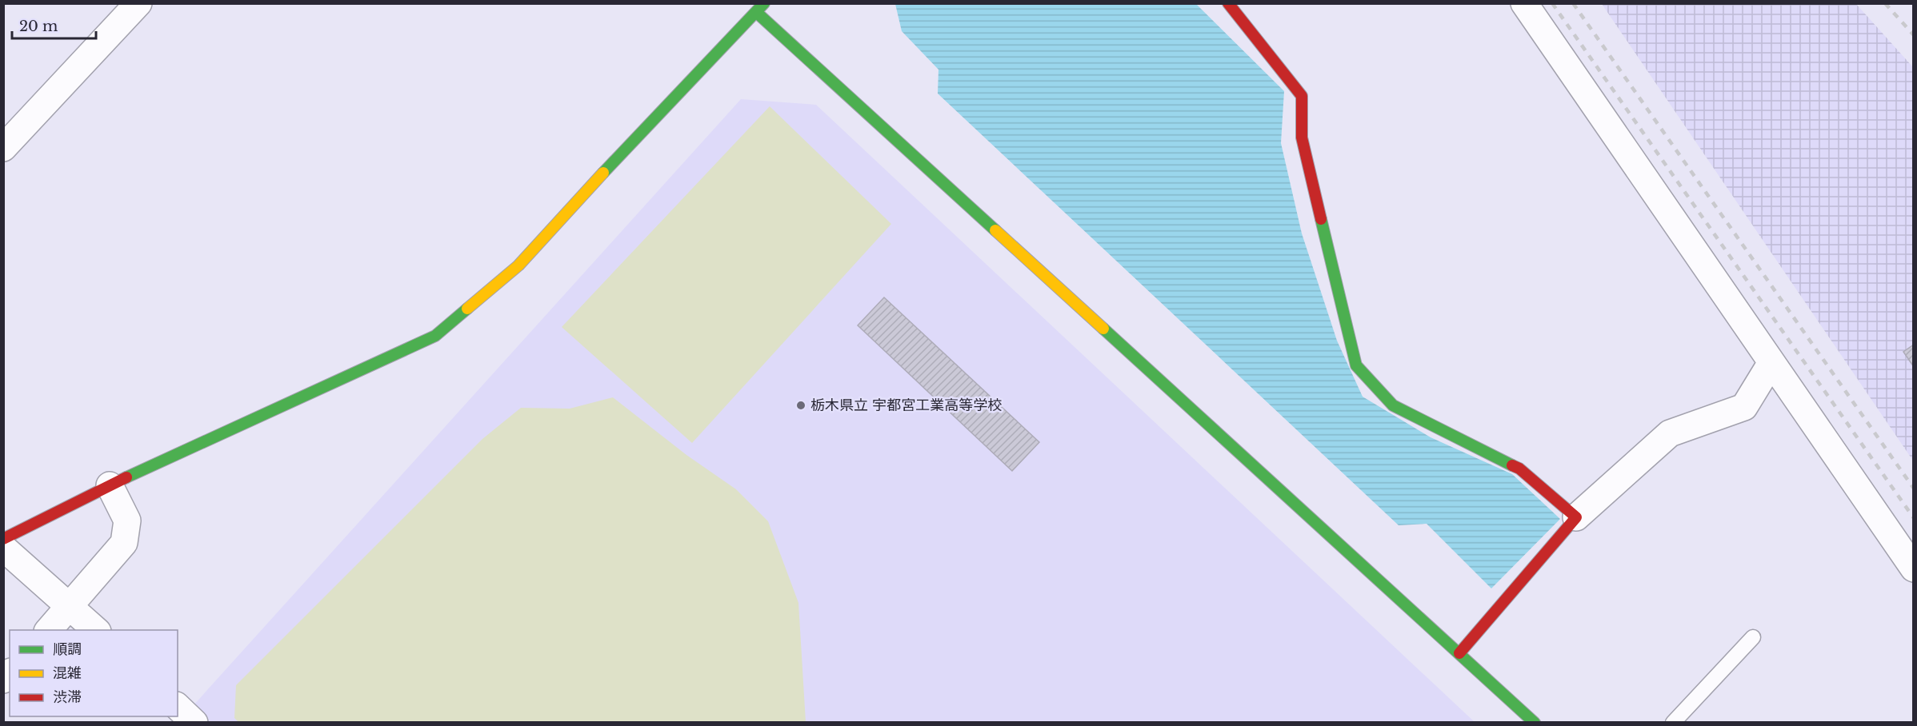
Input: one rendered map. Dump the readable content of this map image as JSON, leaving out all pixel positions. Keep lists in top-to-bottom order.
{
  "places": ["栃木県立 宇都宮工業高等学校"],
  "legend": ["順調", "混雑", "渋滞"],
  "scale_bar": "20 m"
}
